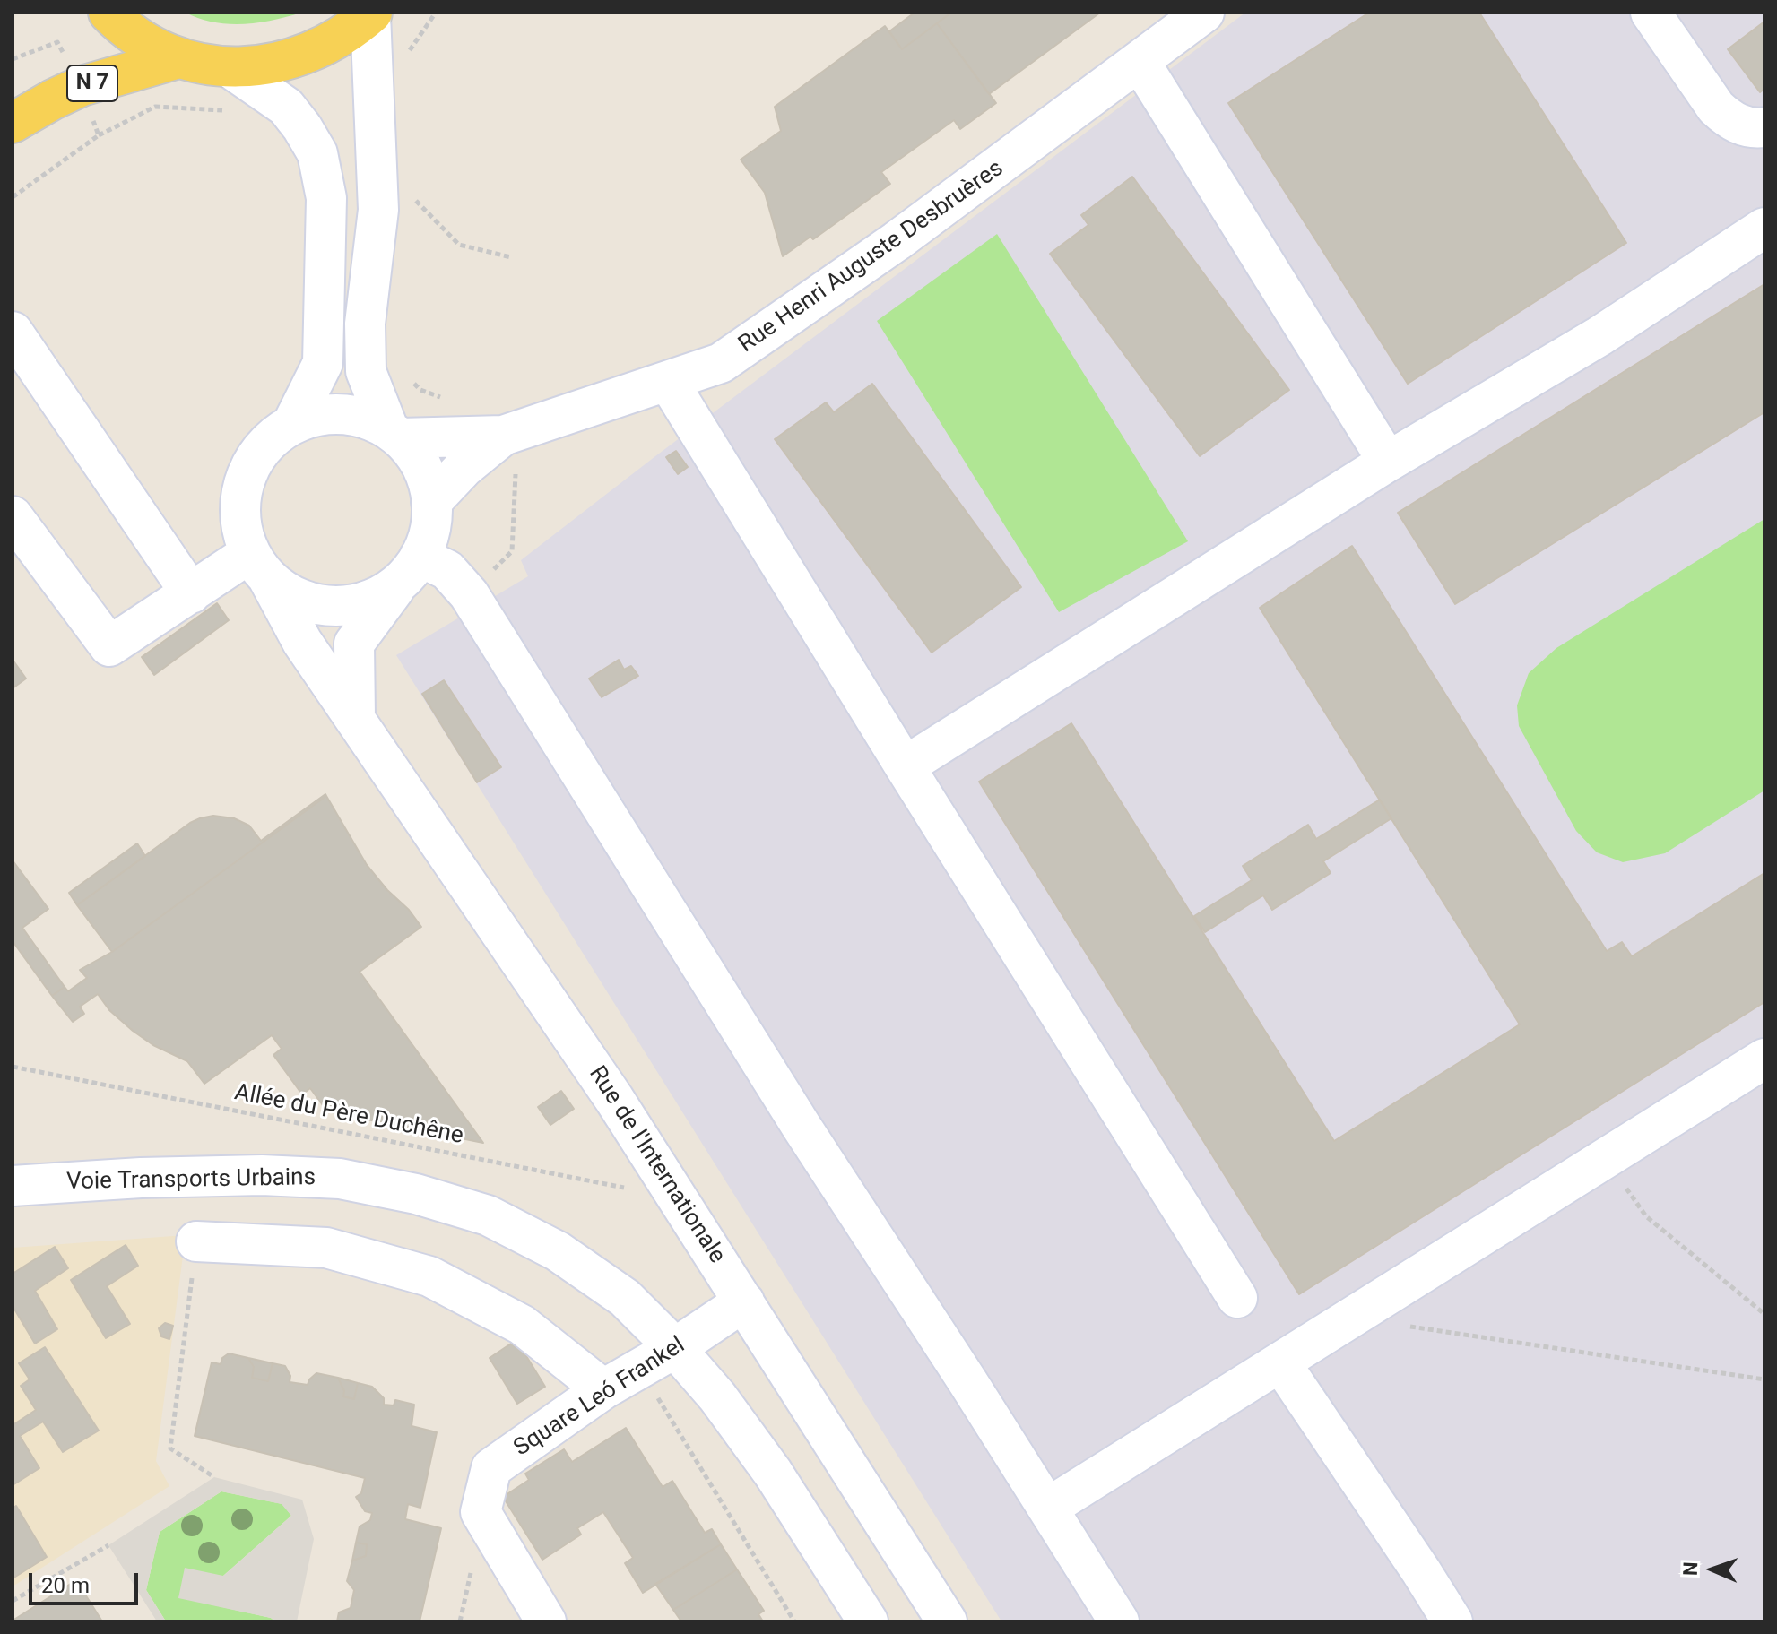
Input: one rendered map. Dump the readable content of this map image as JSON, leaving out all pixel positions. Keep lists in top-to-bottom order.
{
  "streets": {
    "main road": ["N 7"],
    "street": [
      "Rue Henri Auguste Desbruères",
      "Rue de l'Internationale",
      "Voie Transports Urbains",
      "Square Leó Frankel"
    ],
    "path": ["Allée du Père Duchêne"]
  },
  "crossings": [
    ["Rue Henri Auguste Desbruères", "Rue de l'Internationale"],
    ["Allée du Père Duchêne", "Rue de l'Internationale"],
    ["Rue de l'Internationale", "Square Leó Frankel"],
    ["Voie Transports Urbains", "Square Leó Frankel"]
  ],
  "scale_bar": "20 m",
  "north": "left"
}
